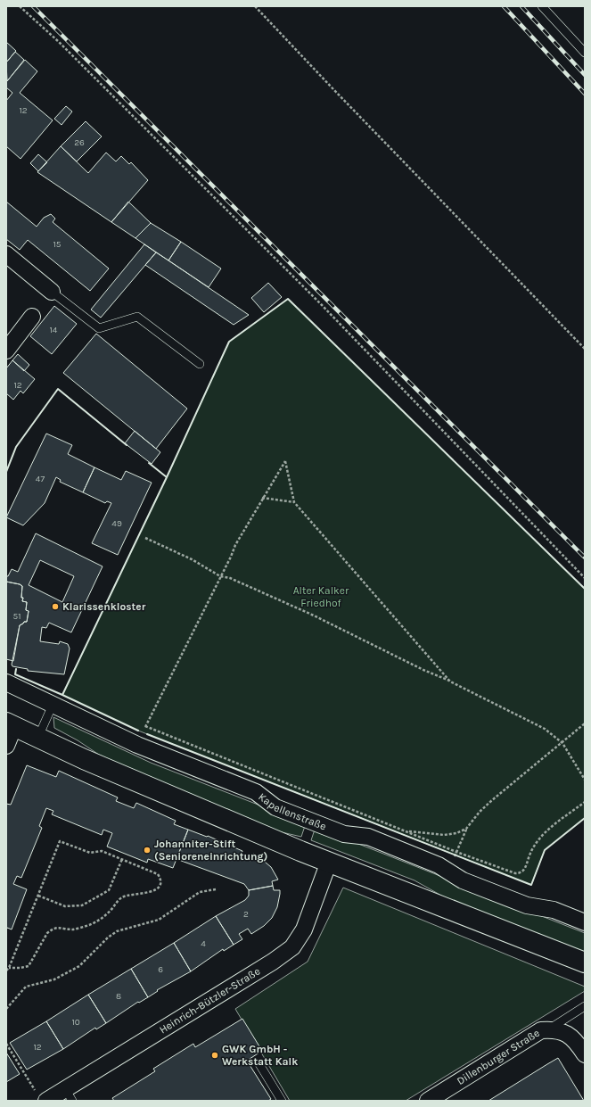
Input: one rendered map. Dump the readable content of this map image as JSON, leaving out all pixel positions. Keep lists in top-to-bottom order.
{
  "streets": {
    "street": ["Kapellenstraße", "Heinrich-Bützler-Straße", "Dillenburger Straße"]
  },
  "parks": ["Alter Kalker Friedhof"],
  "places": ["Klarissenkloster", "Johanniter-Stift (Senioreneinrichtung)", "GWK GmbH - Werkstatt Kalk"],
  "house_numbers": [
    "12",
    "26",
    "15",
    "14",
    "12",
    "47",
    "49",
    "51",
    "2",
    "4",
    "6",
    "8",
    "10",
    "12"
  ]
}
